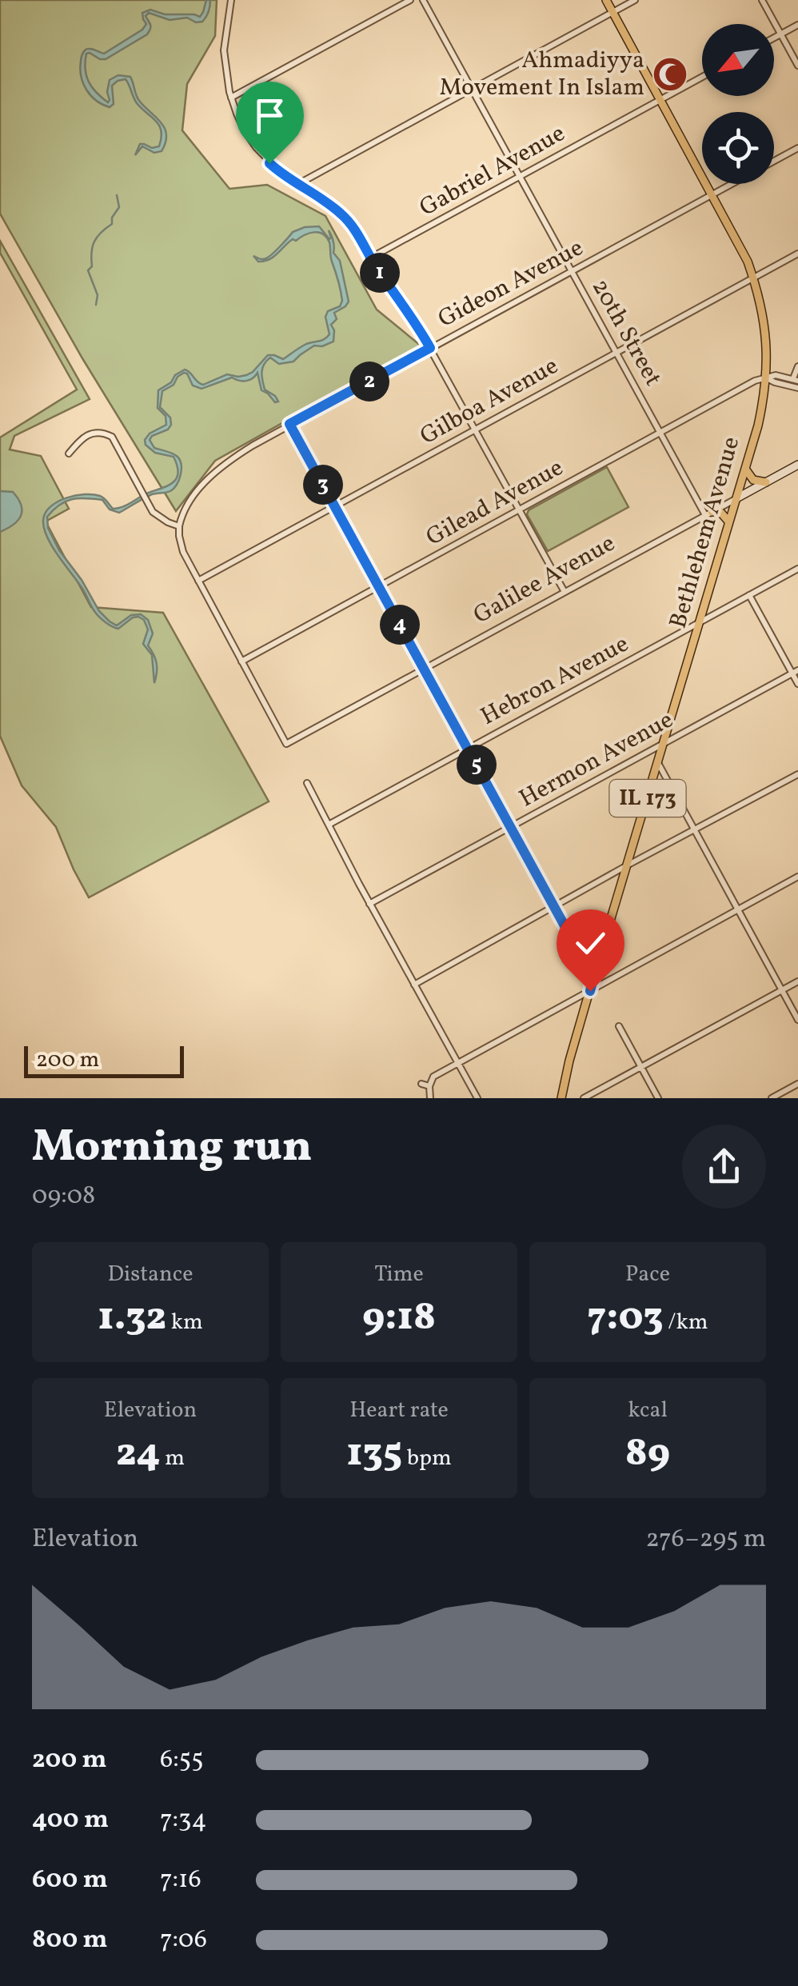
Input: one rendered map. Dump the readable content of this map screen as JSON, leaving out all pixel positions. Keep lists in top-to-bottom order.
{
  "streets": {
    "main road": ["Bethlehem Avenue", "IL 173"],
    "street": [
      "Gabriel Avenue",
      "Gideon Avenue",
      "20th Street",
      "Gilboa Avenue",
      "Gilead Avenue",
      "Galilee Avenue",
      "Hebron Avenue",
      "Hermon Avenue"
    ]
  },
  "crossings": [
    ["Gabriel Avenue", "20th Street"],
    ["Gabriel Avenue", "Bethlehem Avenue"],
    ["Gideon Avenue", "20th Street"],
    ["Gideon Avenue", "Bethlehem Avenue"],
    ["20th Street", "Gilboa Avenue"],
    ["20th Street", "Gilead Avenue"],
    ["20th Street", "Galilee Avenue"],
    ["Gilboa Avenue", "Bethlehem Avenue"],
    ["Gilead Avenue", "Bethlehem Avenue"],
    ["Gilead Avenue", "Galilee Avenue"],
    ["Bethlehem Avenue", "Galilee Avenue"],
    ["Bethlehem Avenue", "Hebron Avenue"],
    ["Bethlehem Avenue", "Hermon Avenue"]
  ],
  "places": {
    "mosque": ["Ahmadiyya Movement In Islam"]
  },
  "scale_bar": "200 m",
  "north": "bottom left",
  "page": {
    "pins": [
      "1",
      "2",
      "3",
      "4",
      "5"
    ],
    "scale": "200 m",
    "heading": ["Morning run", "09:08"],
    "stats": [
      ["Distance", "1.32 km"],
      ["Time", "9:18"],
      ["Pace", "7:03 /km"],
      ["Elevation", "24 m"],
      ["Heart rate", "135 bpm"],
      ["kcal", "89"]
    ],
    "chart": ["Elevation", "276–295 m"],
    "list": [
      {
        "name": "200 m",
        "note": "6:55"
      },
      {
        "name": "400 m",
        "note": "7:34"
      },
      {
        "name": "600 m",
        "note": "7:16"
      },
      {
        "name": "800 m",
        "note": "7:06"
      }
    ]
  }
}
